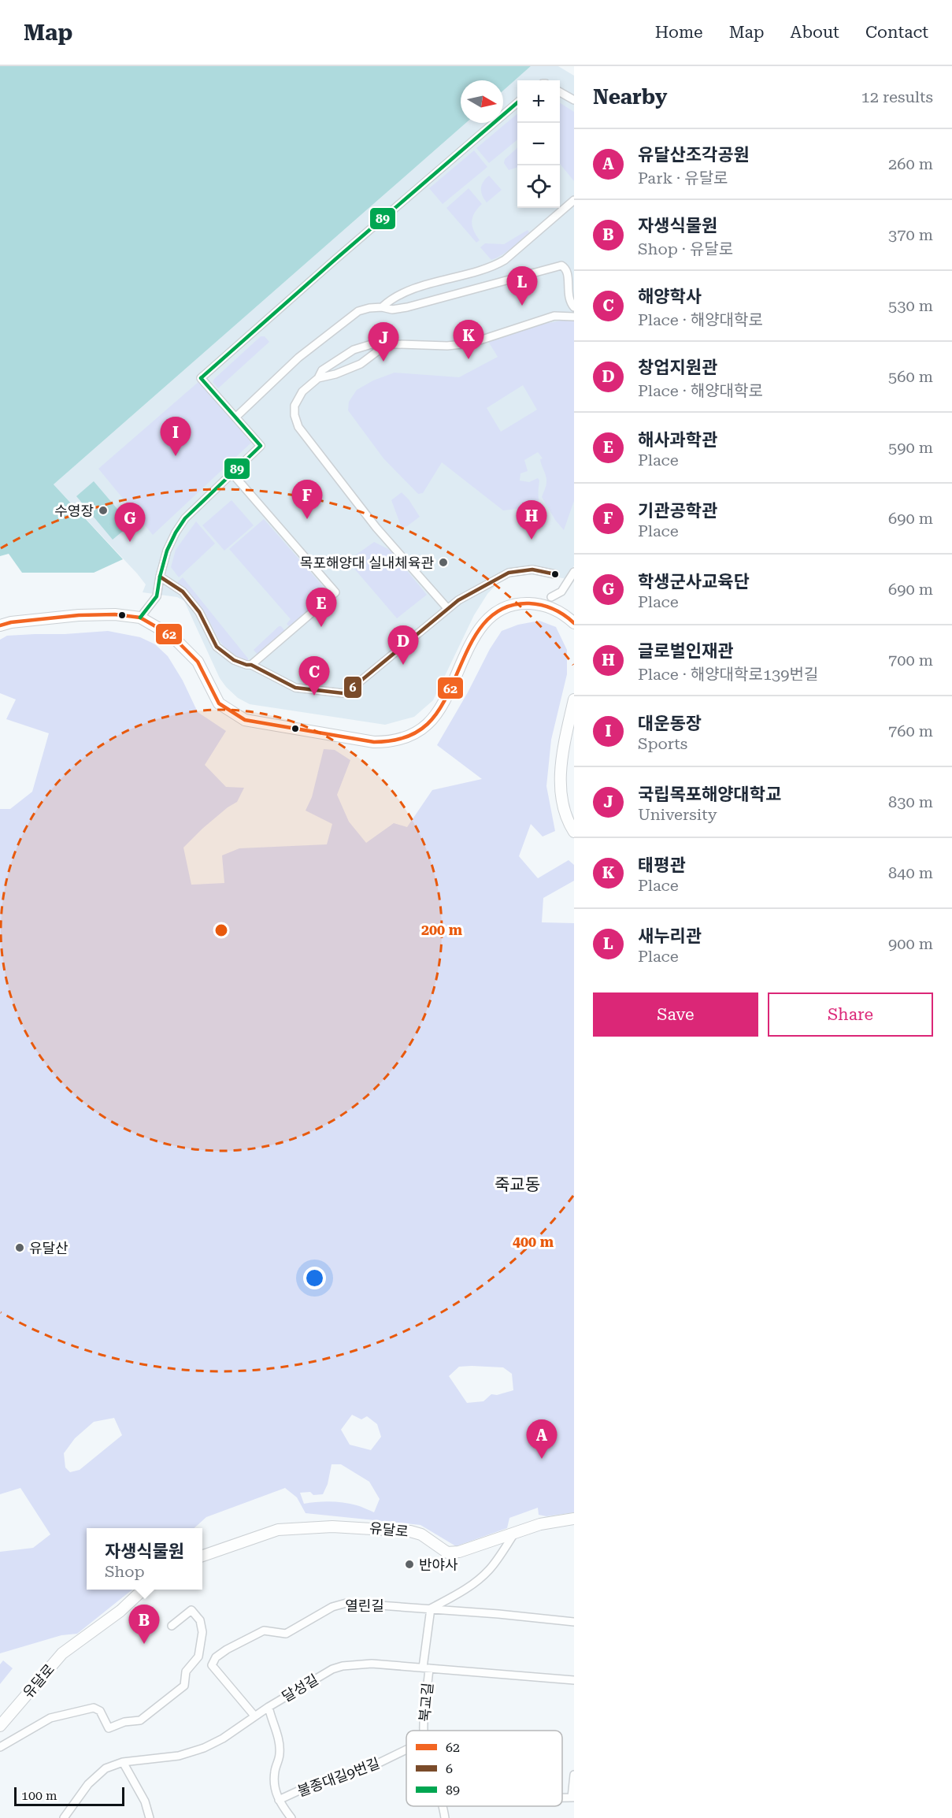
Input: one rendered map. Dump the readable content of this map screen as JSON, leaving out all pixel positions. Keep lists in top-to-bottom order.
{
  "streets": {
    "street": [
      "유달로",
      "열린길",
      "달성길",
      "북교길",
      "불종대길9번길"
    ]
  },
  "crossings": [
    ["열린길", "달성길"],
    ["열린길", "북교길"],
    ["달성길", "북교길"]
  ],
  "districts": ["죽교동"],
  "places": [
    "수영장",
    "목포해양대 실내체육관",
    "유달산",
    "반야사"
  ],
  "lines": ["transit line 89", "transit line 6", "transit line 62"],
  "legend": ["62", "6", "89"],
  "scale_bar": "100 m",
  "north": "right",
  "page": {
    "header": "Map",
    "nav": [
      "Home",
      "Map",
      "About",
      "Contact"
    ],
    "heading": ["Nearby", "12 results"],
    "map_buttons": ["+", "−"],
    "list": [
      {
        "mark": "A",
        "name": "유달산조각공원",
        "note": "Park · 유달로",
        "value": "260 m"
      },
      {
        "mark": "B",
        "name": "자생식물원",
        "note": "Shop · 유달로",
        "value": "370 m"
      },
      {
        "mark": "C",
        "name": "해양학사",
        "note": "Place · 해양대학로",
        "value": "530 m"
      },
      {
        "mark": "D",
        "name": "창업지원관",
        "note": "Place · 해양대학로",
        "value": "560 m"
      },
      {
        "mark": "E",
        "name": "해사과학관",
        "note": "Place",
        "value": "590 m"
      },
      {
        "mark": "F",
        "name": "기관공학관",
        "note": "Place",
        "value": "690 m"
      },
      {
        "mark": "G",
        "name": "학생군사교육단",
        "note": "Place",
        "value": "690 m"
      },
      {
        "mark": "H",
        "name": "글로벌인재관",
        "note": "Place · 해양대학로139번길",
        "value": "700 m"
      },
      {
        "mark": "I",
        "name": "대운동장",
        "note": "Sports",
        "value": "760 m"
      },
      {
        "mark": "J",
        "name": "국립목포해양대학교",
        "note": "University",
        "value": "830 m"
      },
      {
        "mark": "K",
        "name": "태평관",
        "note": "Place",
        "value": "840 m"
      },
      {
        "mark": "L",
        "name": "새누리관",
        "note": "Place",
        "value": "900 m"
      }
    ],
    "pins": [
      "L",
      "K",
      "J",
      "I",
      "F",
      "H",
      "G",
      "E",
      "D",
      "C",
      "A",
      "B"
    ],
    "buttons": ["Save", "Share"],
    "popup": ["자생식물원", "Shop"],
    "scale": "100 m"
  },
  "rings": ["200 m", "400 m"]
}
